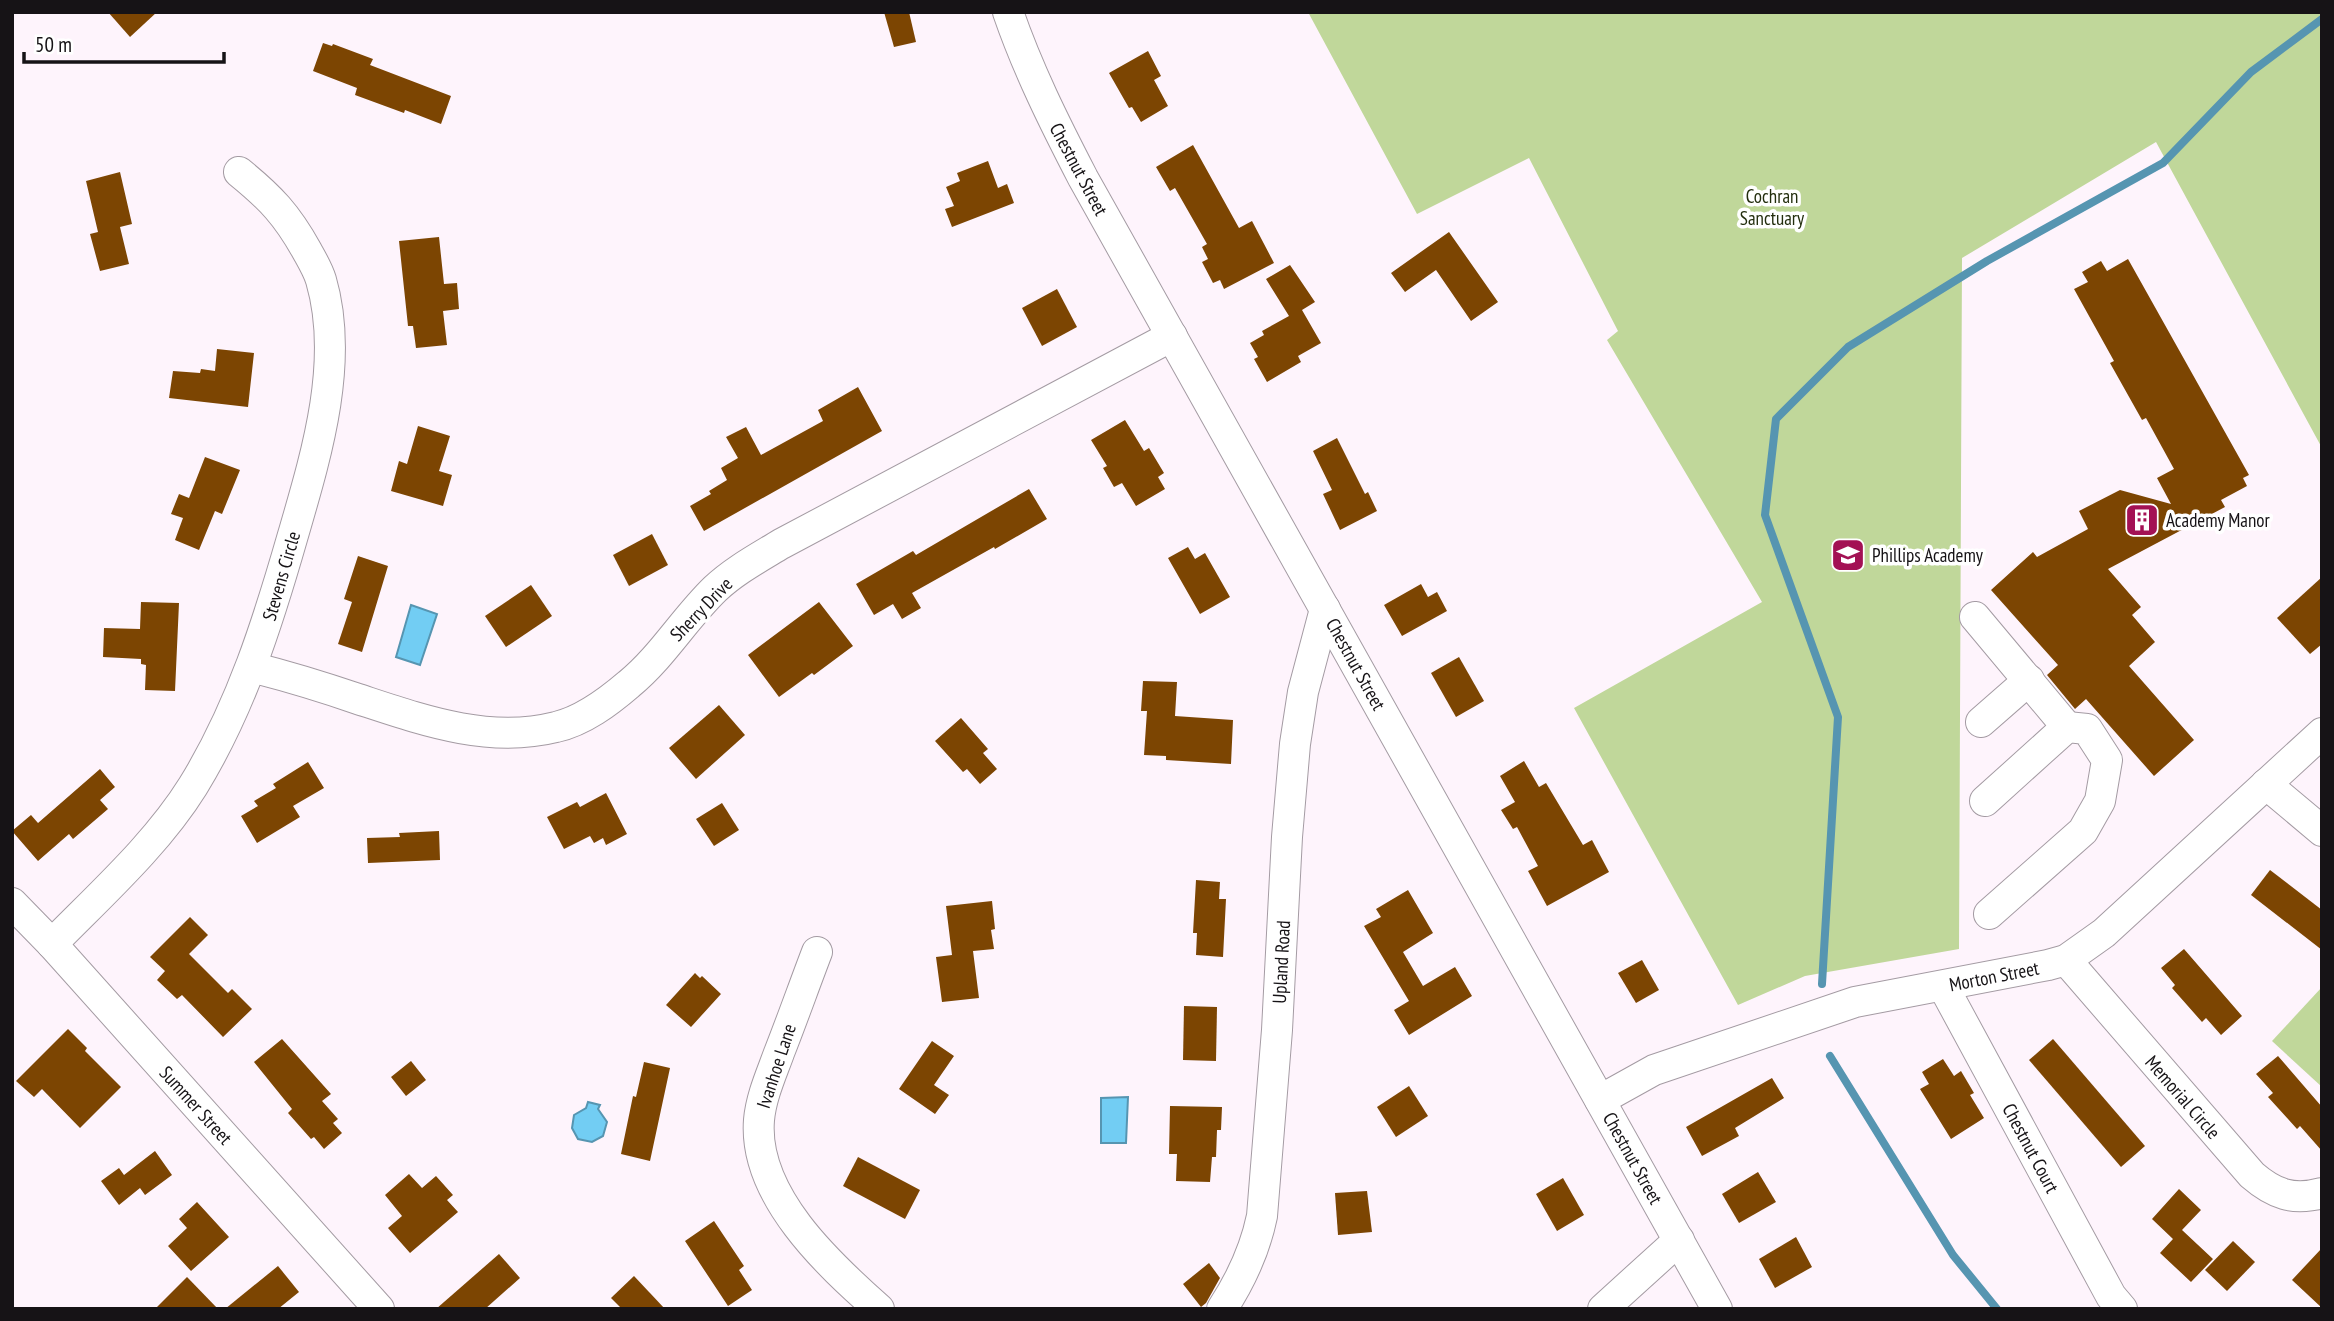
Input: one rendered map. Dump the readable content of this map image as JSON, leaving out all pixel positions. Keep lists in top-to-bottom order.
{
  "streets": {
    "street": [
      "Chestnut Street",
      "Stevens Circle",
      "Sherry Drive",
      "Upland Road",
      "Morton Street",
      "Ivanhoe Lane",
      "Memorial Circle",
      "Summer Street",
      "Chestnut Court"
    ]
  },
  "crossings": [
    ["Chestnut Street", "Sherry Drive"],
    ["Chestnut Street", "Upland Road"],
    ["Chestnut Street", "Morton Street"],
    ["Stevens Circle", "Sherry Drive"],
    ["Stevens Circle", "Summer Street"],
    ["Morton Street", "Memorial Circle"],
    ["Morton Street", "Chestnut Court"]
  ],
  "parks": ["Cochran Sanctuary"],
  "places": {
    "building": ["Academy Manor"],
    "school or university": ["Phillips Academy"]
  },
  "scale_bar": "50 m"
}
